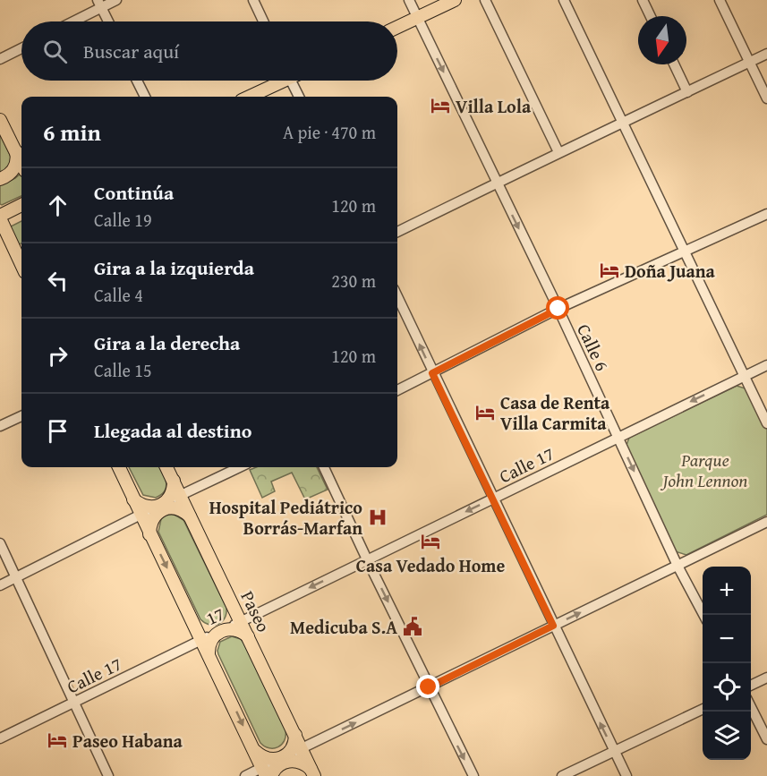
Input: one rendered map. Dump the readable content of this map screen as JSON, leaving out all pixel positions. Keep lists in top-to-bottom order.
{
  "streets": {
    "main road": ["Paseo"],
    "street": ["Calle 6", "Calle 17", "17"]
  },
  "crossings": [
    ["Calle 6", "Calle 17"],
    ["Calle 17", "Paseo"],
    ["Calle 17", "17"],
    ["Paseo", "17"]
  ],
  "one_way": ["Calle 17"],
  "parks": ["Parque John Lennon"],
  "places": {
    "hotel": [
      "Villa Lola",
      "Doña Juana",
      "Casa de Renta Villa Carmita",
      "Casa Vedado Home",
      "Paseo Habana"
    ],
    "hospital": ["Hospital Pediátrico Borrás-Marfan"],
    "public building": ["Medicuba S.A"]
  },
  "north": "bottom",
  "page": {
    "search": "Buscar aquí",
    "heading": ["6 min", "A pie · 470 m"],
    "list": [
      ["Continúa", "Calle 19", "120 m"],
      ["Gira a la izquierda", "Calle 4", "230 m"],
      ["Gira a la derecha", "Calle 15", "120 m"],
      "Llegada al destino"
    ],
    "map_buttons": ["+", "−"]
  }
}
